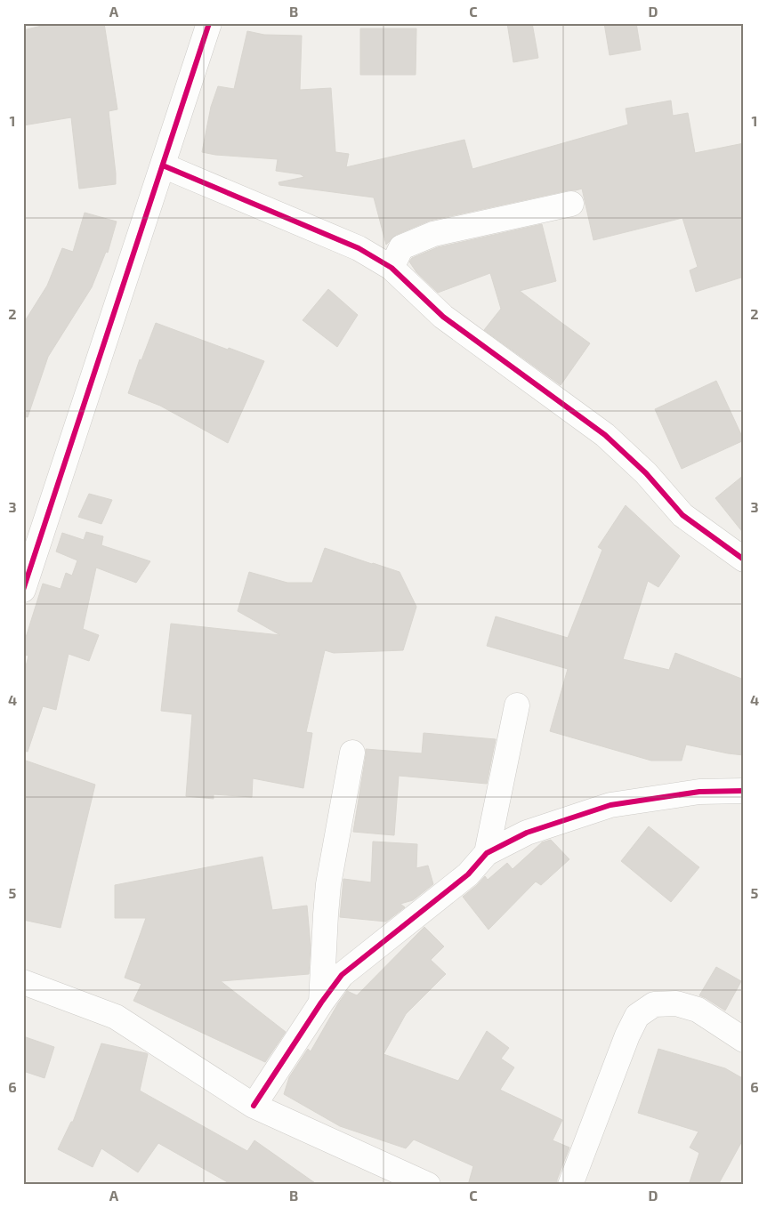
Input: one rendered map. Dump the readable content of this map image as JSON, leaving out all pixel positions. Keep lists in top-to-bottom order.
{
  "grid": {
    "columns": [
      "A",
      "B",
      "C",
      "D"
    ],
    "rows": [
      "1",
      "2",
      "3",
      "4",
      "5",
      "6"
    ]
  }
}
